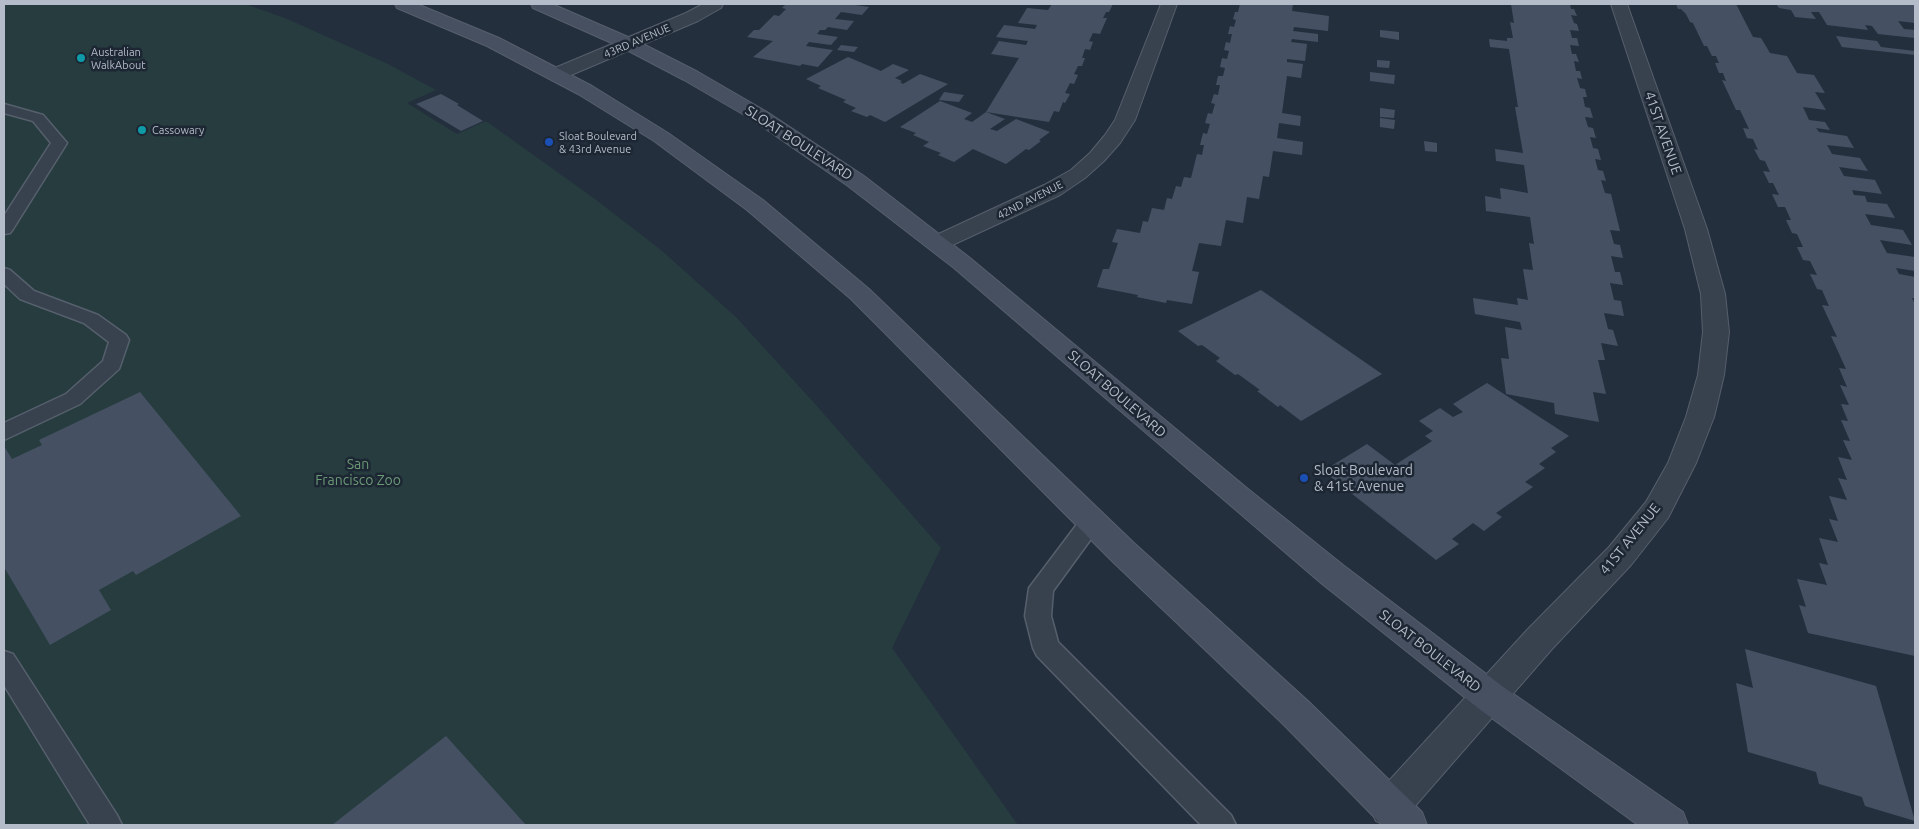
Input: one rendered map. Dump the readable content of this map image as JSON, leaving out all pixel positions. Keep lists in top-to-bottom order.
{
  "streets": {
    "street": [
      "43RD AVENUE",
      "41ST AVENUE",
      "SLOAT BOULEVARD",
      "42ND AVENUE"
    ]
  },
  "crossings": [
    ["43RD AVENUE", "SLOAT BOULEVARD"],
    ["41ST AVENUE", "SLOAT BOULEVARD"],
    ["SLOAT BOULEVARD", "42ND AVENUE"]
  ],
  "parks": ["San Francisco Zoo"],
  "places": [
    "Australian WalkAbout",
    "Cassowary",
    "Sloat Boulevard & 43rd Avenue",
    "Sloat Boulevard & 41st Avenue"
  ]
}
